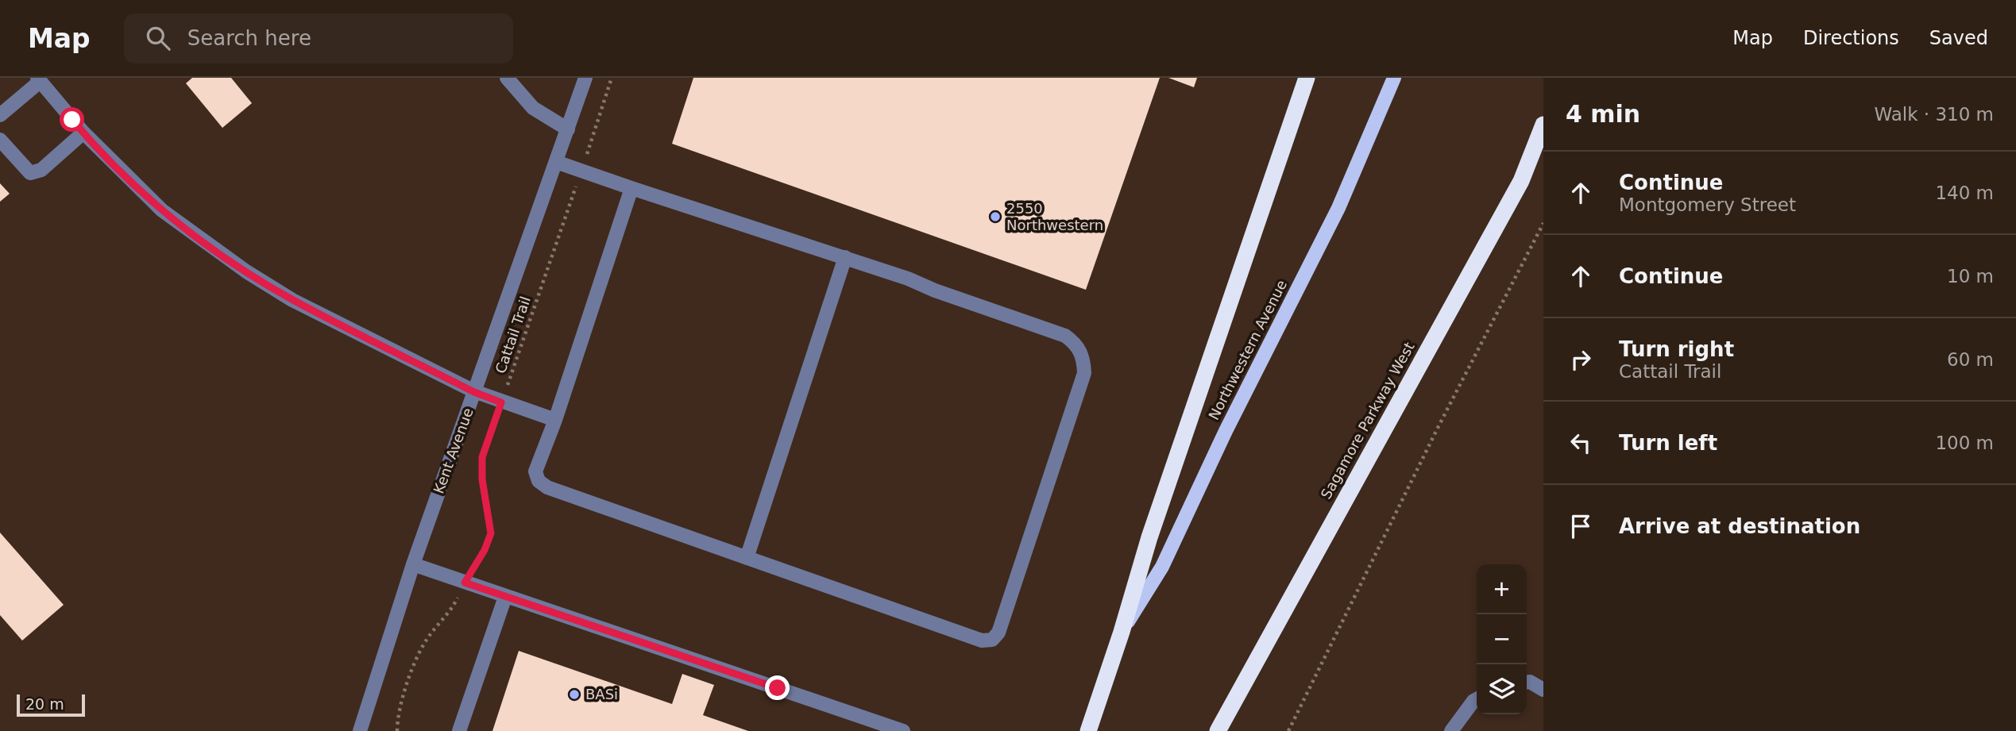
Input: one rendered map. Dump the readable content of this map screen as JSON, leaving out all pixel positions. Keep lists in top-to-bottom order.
{
  "streets": {
    "highway": ["Sagamore Parkway West"],
    "main road": ["Northwestern Avenue"],
    "street": ["Kent Avenue"],
    "path": ["Cattail Trail"]
  },
  "places": ["2550 Northwestern", "BASi"],
  "scale_bar": "20 m",
  "page": {
    "header": "Map",
    "search": "Search here",
    "nav": ["Map", "Directions", "Saved"],
    "heading": ["4 min", "Walk · 310 m"],
    "list": [
      ["Continue", "Montgomery Street", "140 m"],
      ["Continue", "10 m"],
      ["Turn right", "Cattail Trail", "60 m"],
      ["Turn left", "100 m"],
      "Arrive at destination"
    ],
    "map_buttons": ["+", "−"],
    "scale": "20 m"
  }
}
